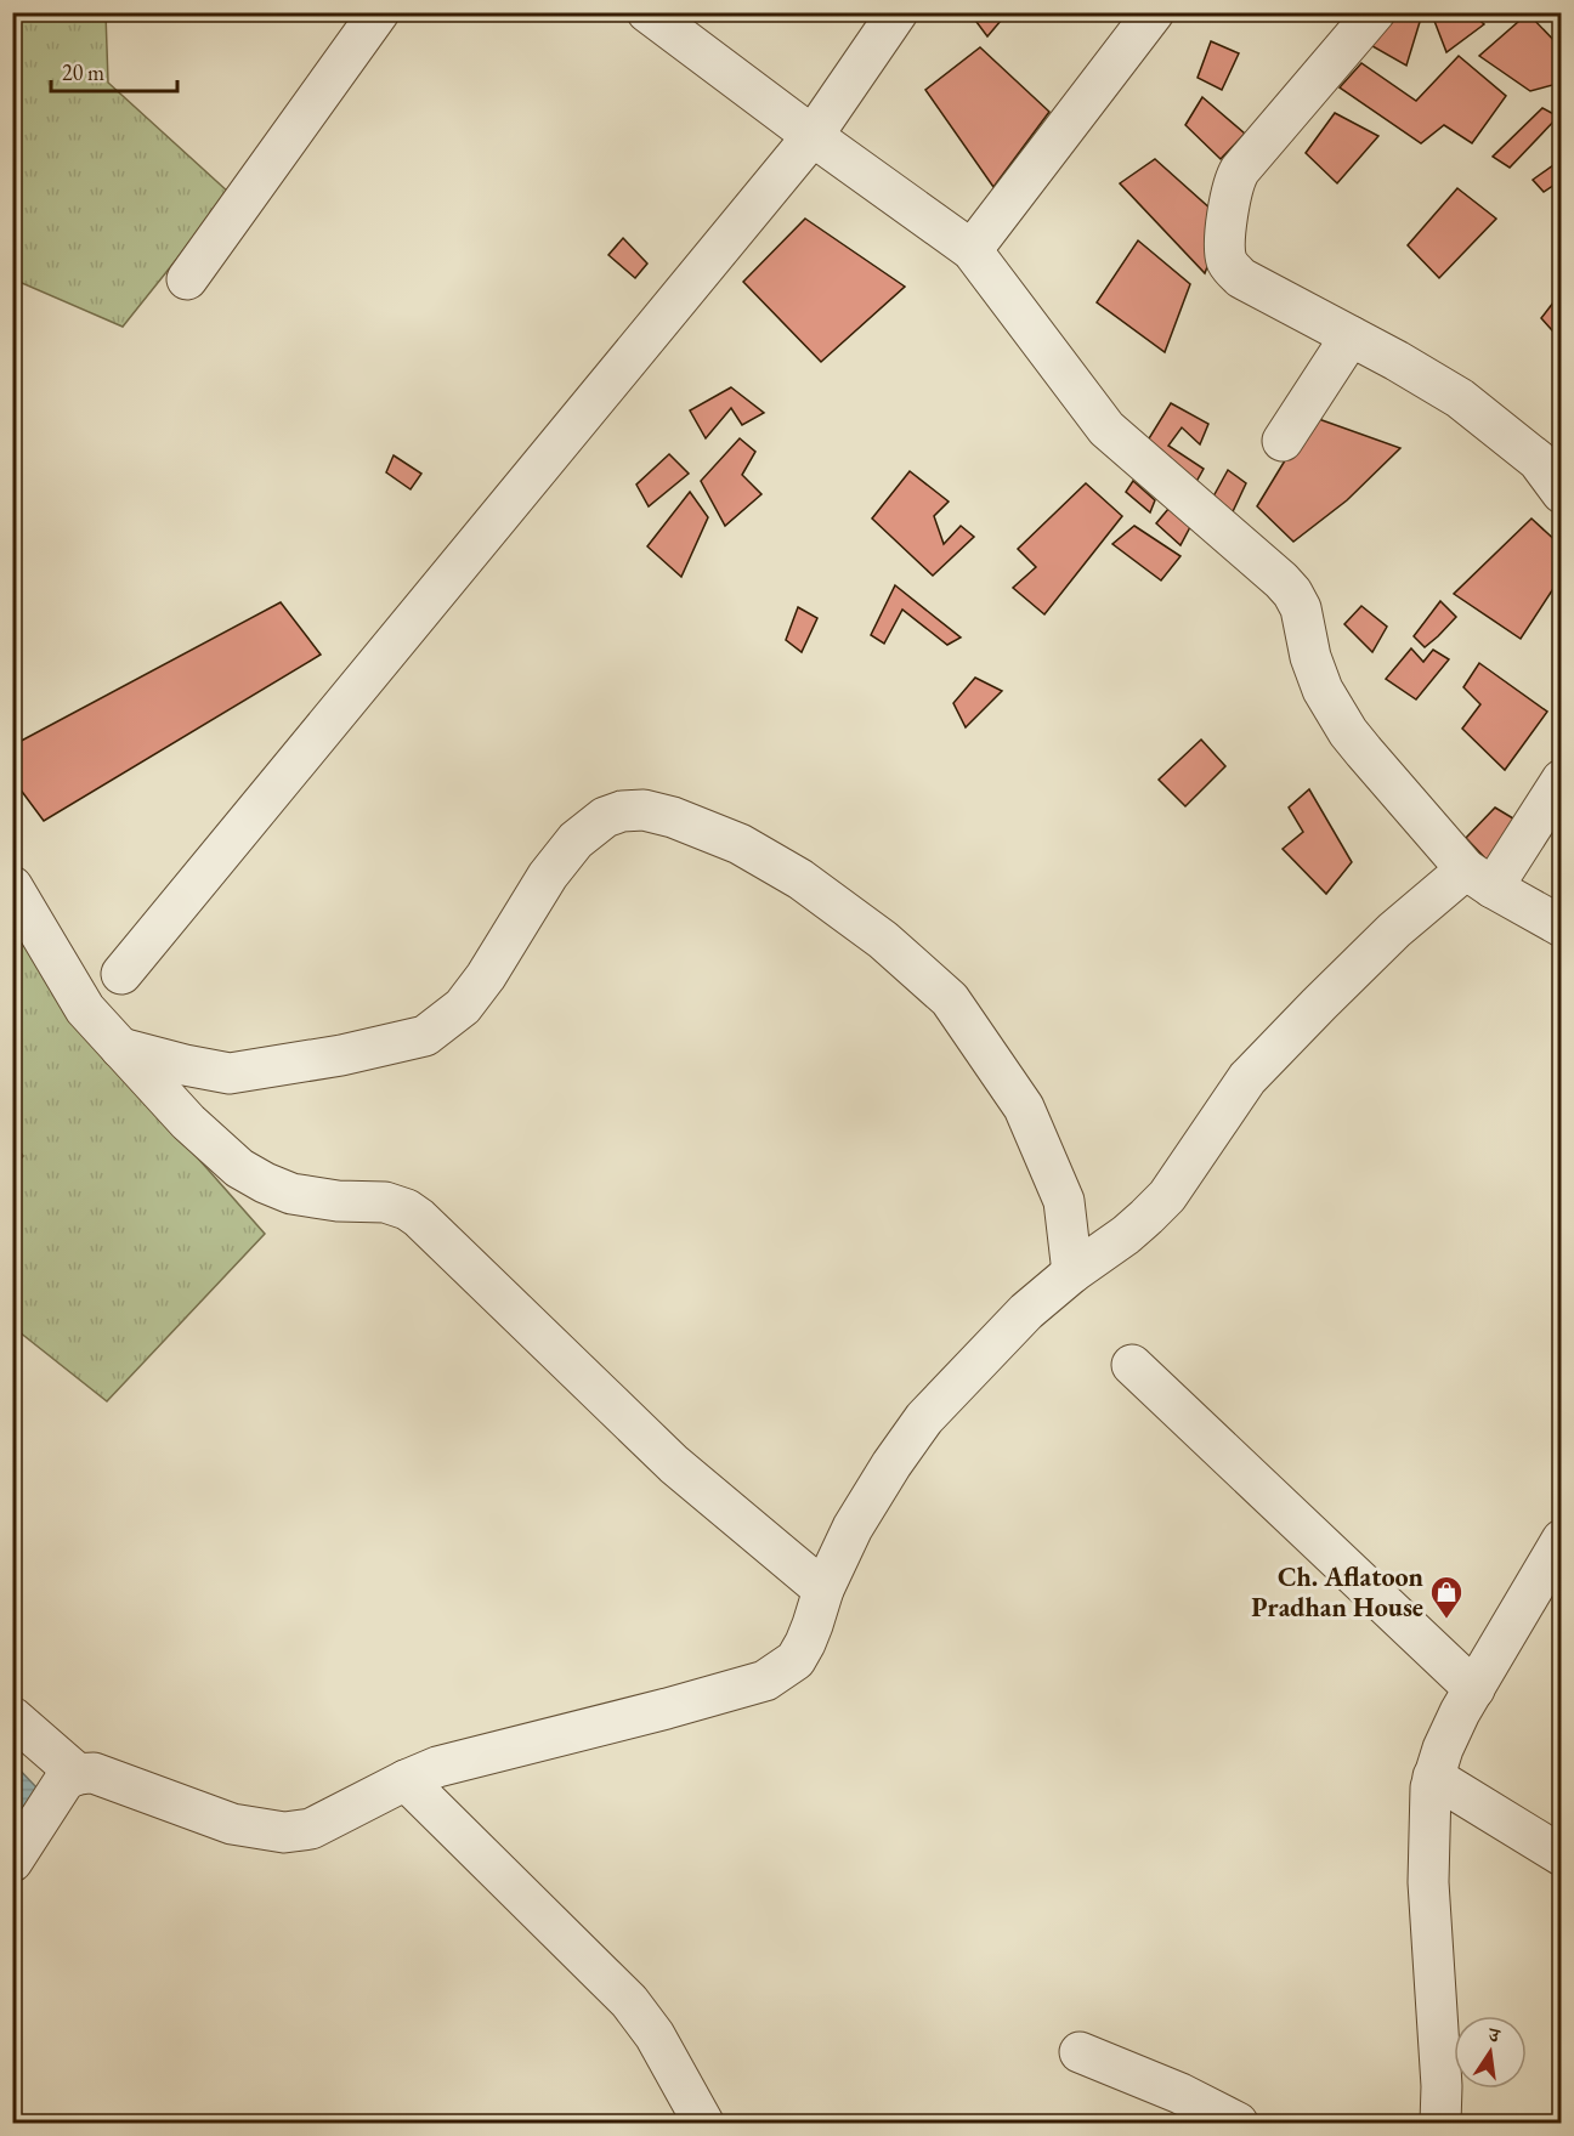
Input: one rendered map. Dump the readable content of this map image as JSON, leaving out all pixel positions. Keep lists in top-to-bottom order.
{
  "places": {
    "shop": ["Ch. Aflatoon Pradhan House"]
  },
  "scale_bar": "20 m",
  "north": "top"
}
